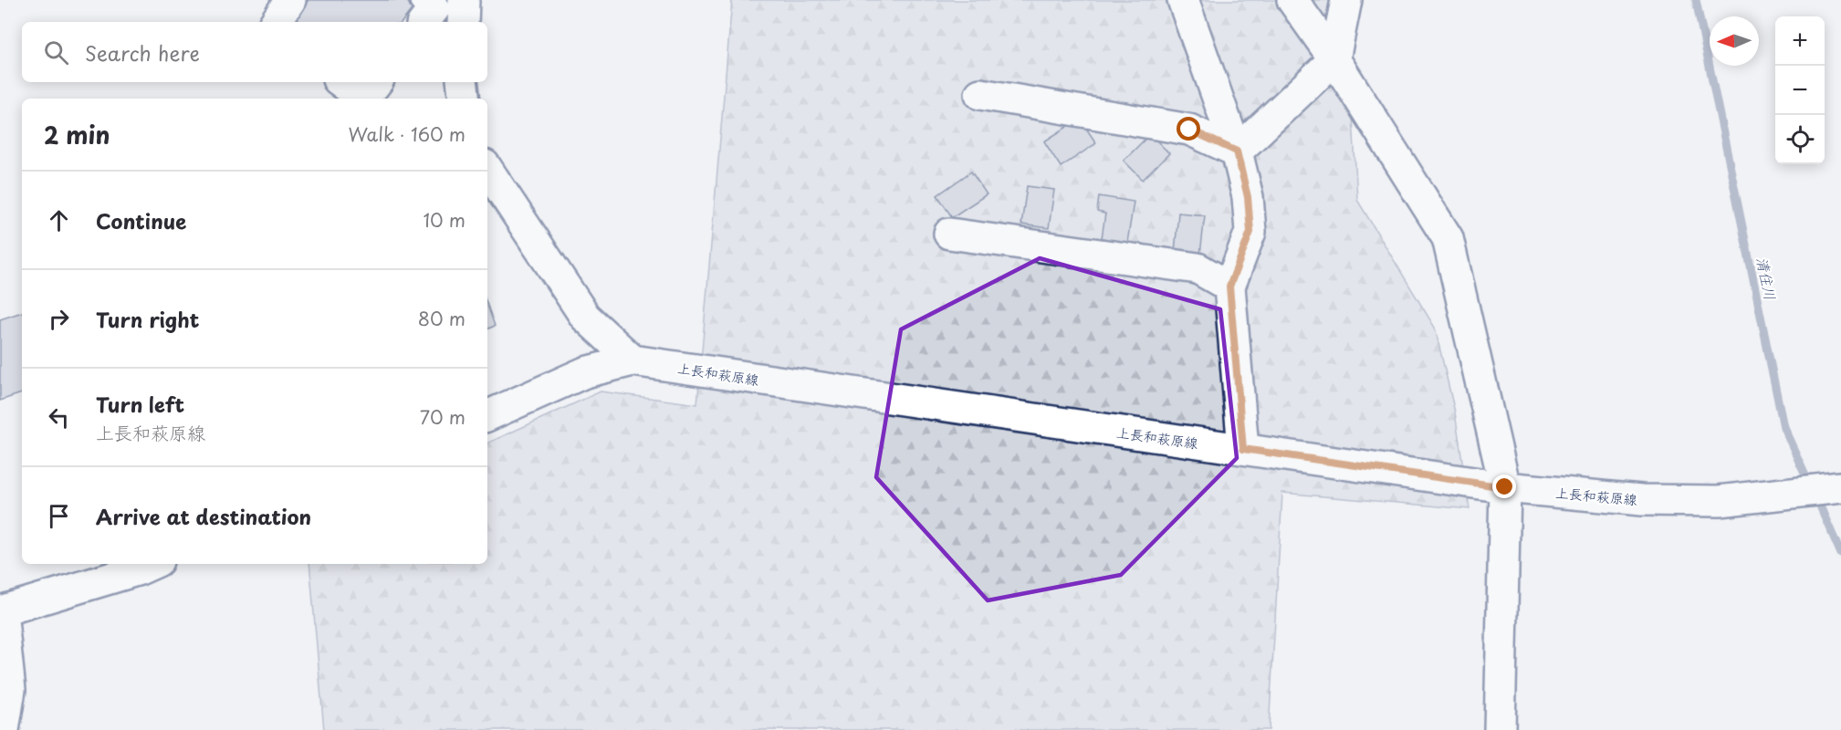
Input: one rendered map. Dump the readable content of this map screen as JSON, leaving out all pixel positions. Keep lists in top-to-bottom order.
{
  "streets": {
    "main road": ["上長和萩原線"]
  },
  "water": ["清住川"],
  "north": "left",
  "page": {
    "map_buttons": ["+", "−"],
    "search": "Search here",
    "heading": ["2 min", "Walk · 160 m"],
    "list": [
      ["Continue", "10 m"],
      ["Turn right", "80 m"],
      ["Turn left", "上長和萩原線", "70 m"],
      "Arrive at destination"
    ]
  }
}
